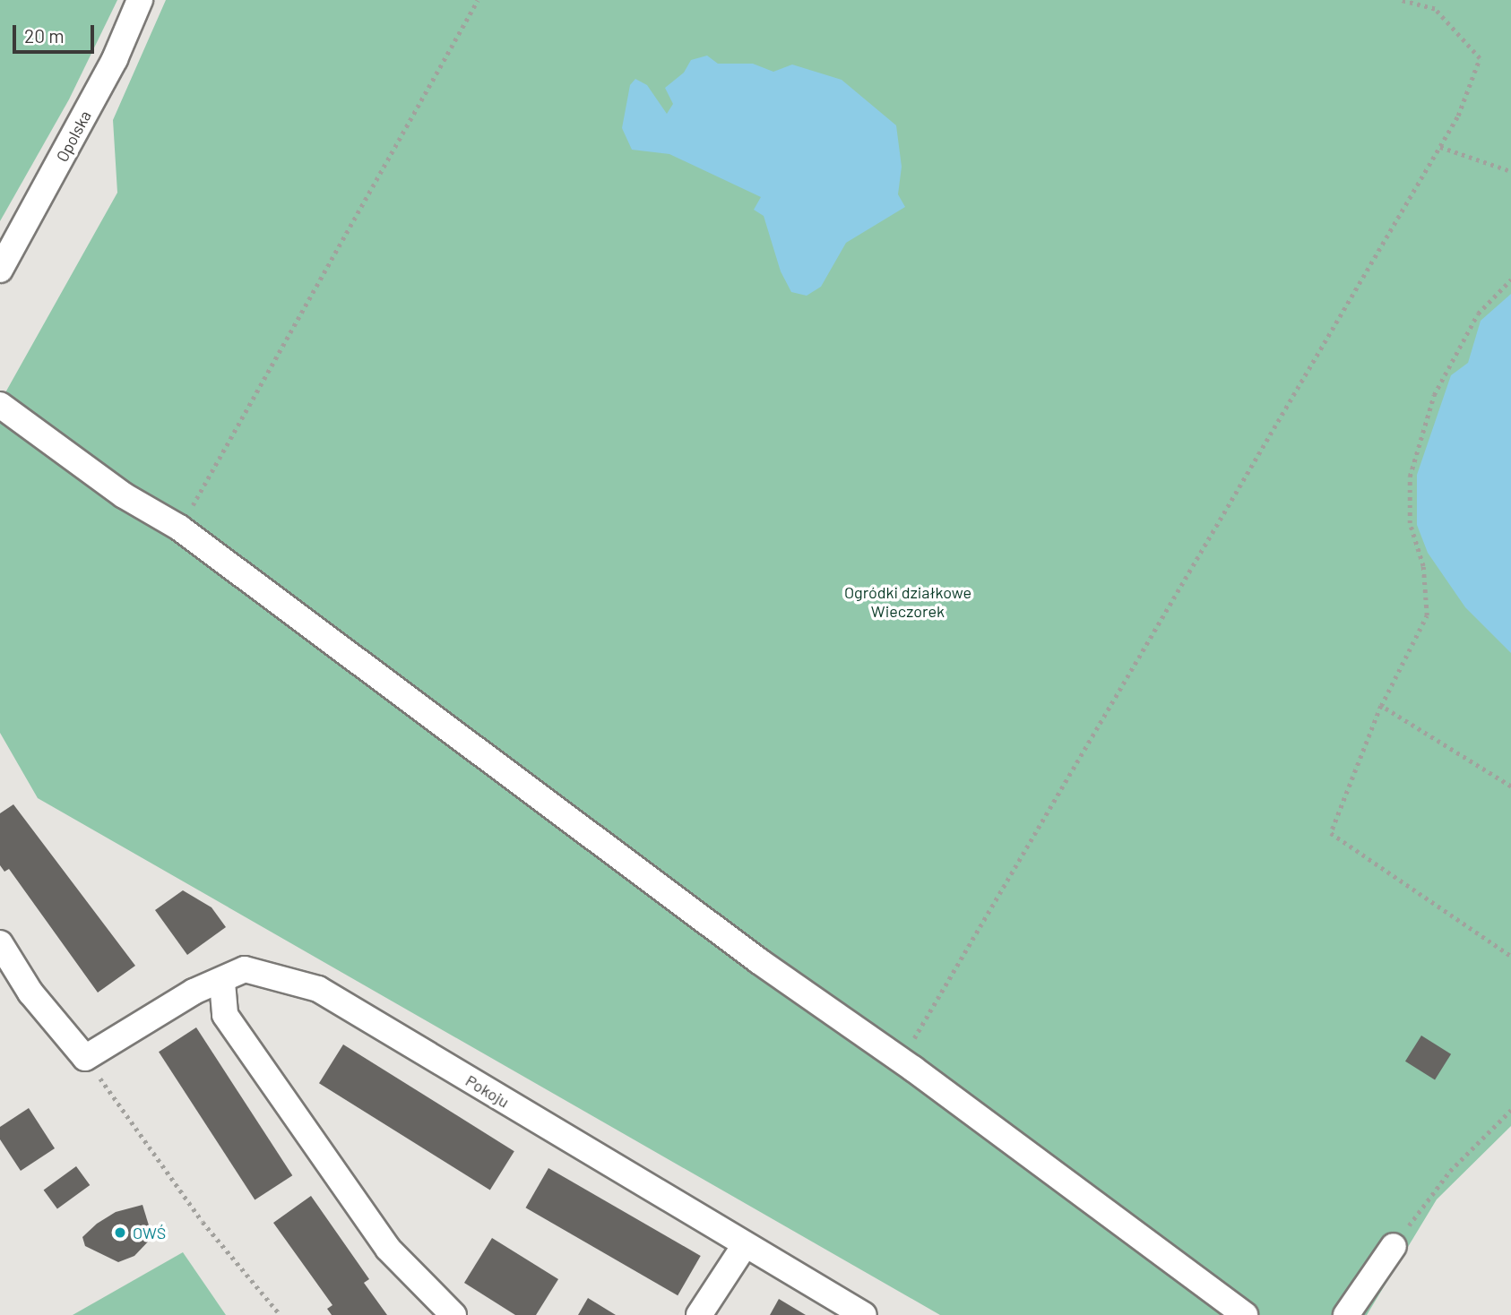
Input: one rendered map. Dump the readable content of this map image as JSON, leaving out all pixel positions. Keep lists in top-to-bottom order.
{
  "streets": {
    "street": ["Opolska", "Pokoju"]
  },
  "parks": ["Ogródki działkowe Wieczorek"],
  "places": ["OWŚ"],
  "scale_bar": "20 m"
}
